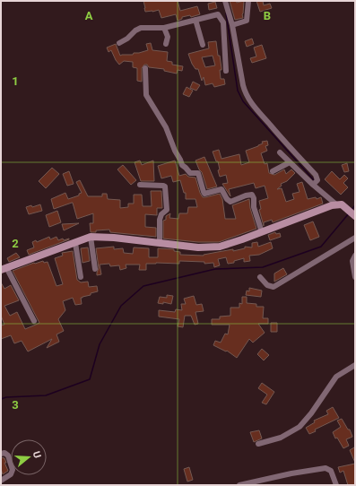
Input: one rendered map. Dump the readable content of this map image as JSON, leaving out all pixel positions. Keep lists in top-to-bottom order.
{
  "north": "right",
  "grid": {
    "columns": ["A", "B"],
    "rows": ["1", "2", "3"]
  }
}
